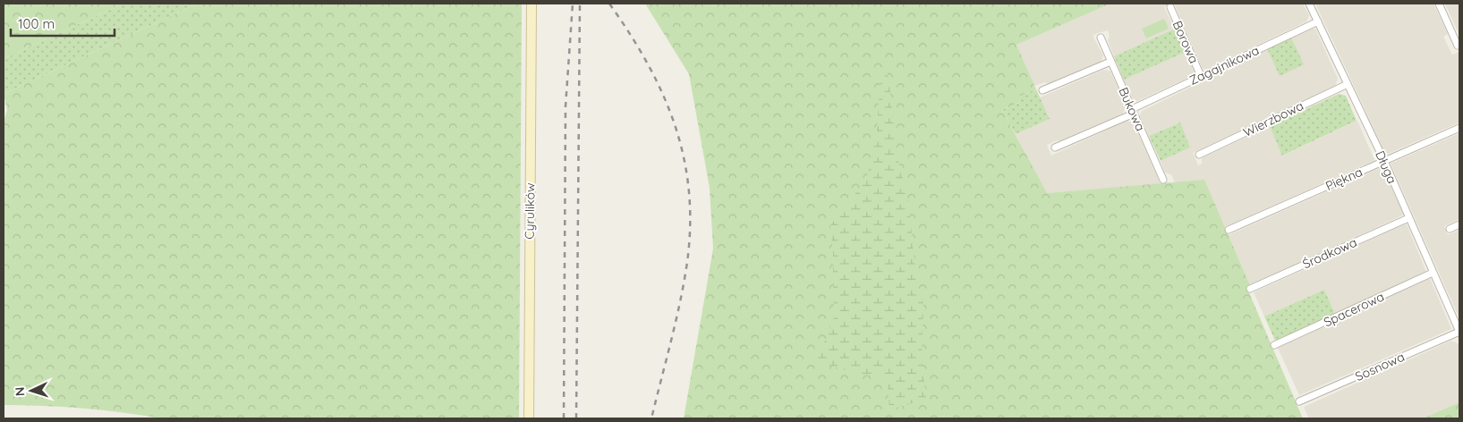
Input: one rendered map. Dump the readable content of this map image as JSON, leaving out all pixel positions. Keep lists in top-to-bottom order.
{
  "streets": {
    "main road": ["Cyrulików"],
    "street": [
      "Borowa",
      "Zagajnikowa",
      "Bukowa",
      "Wierzbowa",
      "Długa",
      "Piękna",
      "Środkowa",
      "Spacerowa",
      "Sosnowa"
    ]
  },
  "crossings": [
    ["Borowa", "Zagajnikowa"],
    ["Zagajnikowa", "Bukowa"],
    ["Zagajnikowa", "Długa"],
    ["Wierzbowa", "Długa"],
    ["Długa", "Piękna"],
    ["Długa", "Środkowa"],
    ["Długa", "Spacerowa"],
    ["Długa", "Sosnowa"]
  ],
  "scale_bar": "100 m",
  "north": "left"
}
